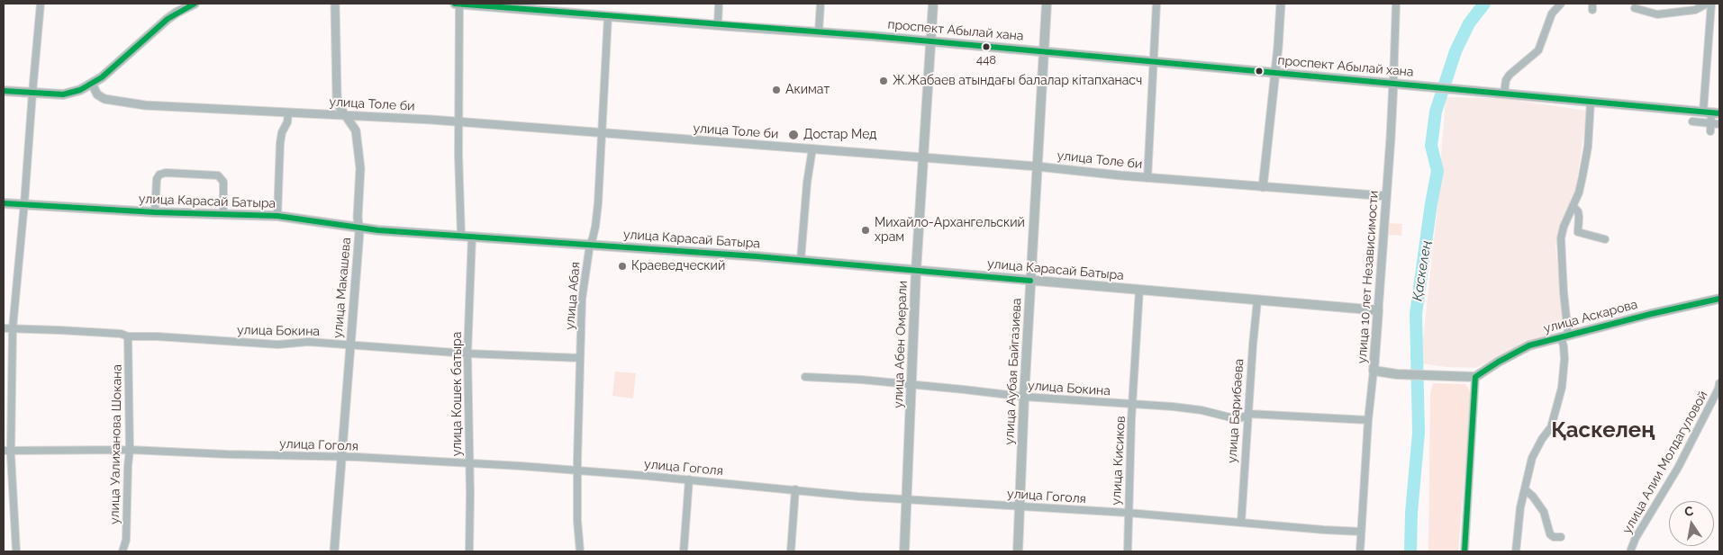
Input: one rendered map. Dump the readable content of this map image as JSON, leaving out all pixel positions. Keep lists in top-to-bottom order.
{
  "streets": {
    "main road": [
      "проспект Абылай хана",
      "улица Карасай Батыра",
      "улица 10 лет Независимости",
      "улица Аскарова",
      "улица Абен Омерали",
      "улица Аубая Байгазиева"
    ],
    "street": [
      "улица Толе би",
      "улица Макашева",
      "улица Абая",
      "улица Бокина",
      "улица Кошек батыра",
      "улица Барибаева",
      "улица Уалиханова Шокана",
      "улица Гоголя",
      "улица Кисиков",
      "улица Алии Молдагуловой"
    ]
  },
  "crossings": [
    ["проспект Абылай хана", "улица 10 лет Независимости"],
    ["проспект Абылай хана", "улица Абая"],
    ["проспект Абылай хана", "улица Абен Омерали"],
    ["проспект Абылай хана", "улица Аубая Байгазиева"],
    ["улица Толе би", "улица 10 лет Независимости"],
    ["улица Толе би", "улица Макашева"],
    ["улица Толе би", "улица Абая"],
    ["улица Толе би", "улица Абен Омерали"],
    ["улица Толе би", "улица Аубая Байгазиева"],
    ["улица Карасай Батыра", "улица 10 лет Независимости"],
    ["улица Карасай Батыра", "улица Макашева"],
    ["улица Карасай Батыра", "улица Абая"],
    ["улица Карасай Батыра", "улица Абен Омерали"],
    ["улица Карасай Батыра", "улица Аубая Байгазиева"],
    ["улица Карасай Батыра", "улица Кошек батыра"],
    ["улица Карасай Батыра", "улица Барибаева"],
    ["улица Карасай Батыра", "улица Кисиков"],
    ["улица 10 лет Независимости", "улица Бокина"],
    ["улица 10 лет Независимости", "улица Гоголя"],
    ["улица Макашева", "улица Бокина"],
    ["улица Макашева", "улица Гоголя"],
    ["улица Абая", "улица Бокина"],
    ["улица Абая", "улица Гоголя"],
    ["улица Бокина", "улица Абен Омерали"],
    ["улица Бокина", "улица Аубая Байгазиева"],
    ["улица Бокина", "улица Кошек батыра"],
    ["улица Бокина", "улица Барибаева"],
    ["улица Бокина", "улица Уалиханова Шокана"],
    ["улица Бокина", "улица Кисиков"],
    ["улица Абен Омерали", "улица Гоголя"],
    ["улица Аубая Байгазиева", "улица Гоголя"],
    ["улица Кошек батыра", "улица Гоголя"],
    ["улица Барибаева", "улица Гоголя"],
    ["улица Уалиханова Шокана", "улица Гоголя"],
    ["улица Гоголя", "улица Кисиков"]
  ],
  "districts": ["Қаскелең"],
  "water": ["Қаскелең"],
  "places": [
    "448",
    "Ж.Жабаев атындағы балалар кітапханасч",
    "Акимат",
    "Достар Мед",
    "Михайло-Архангельский храм",
    "Краеведческий"
  ],
  "north": "top"
}
